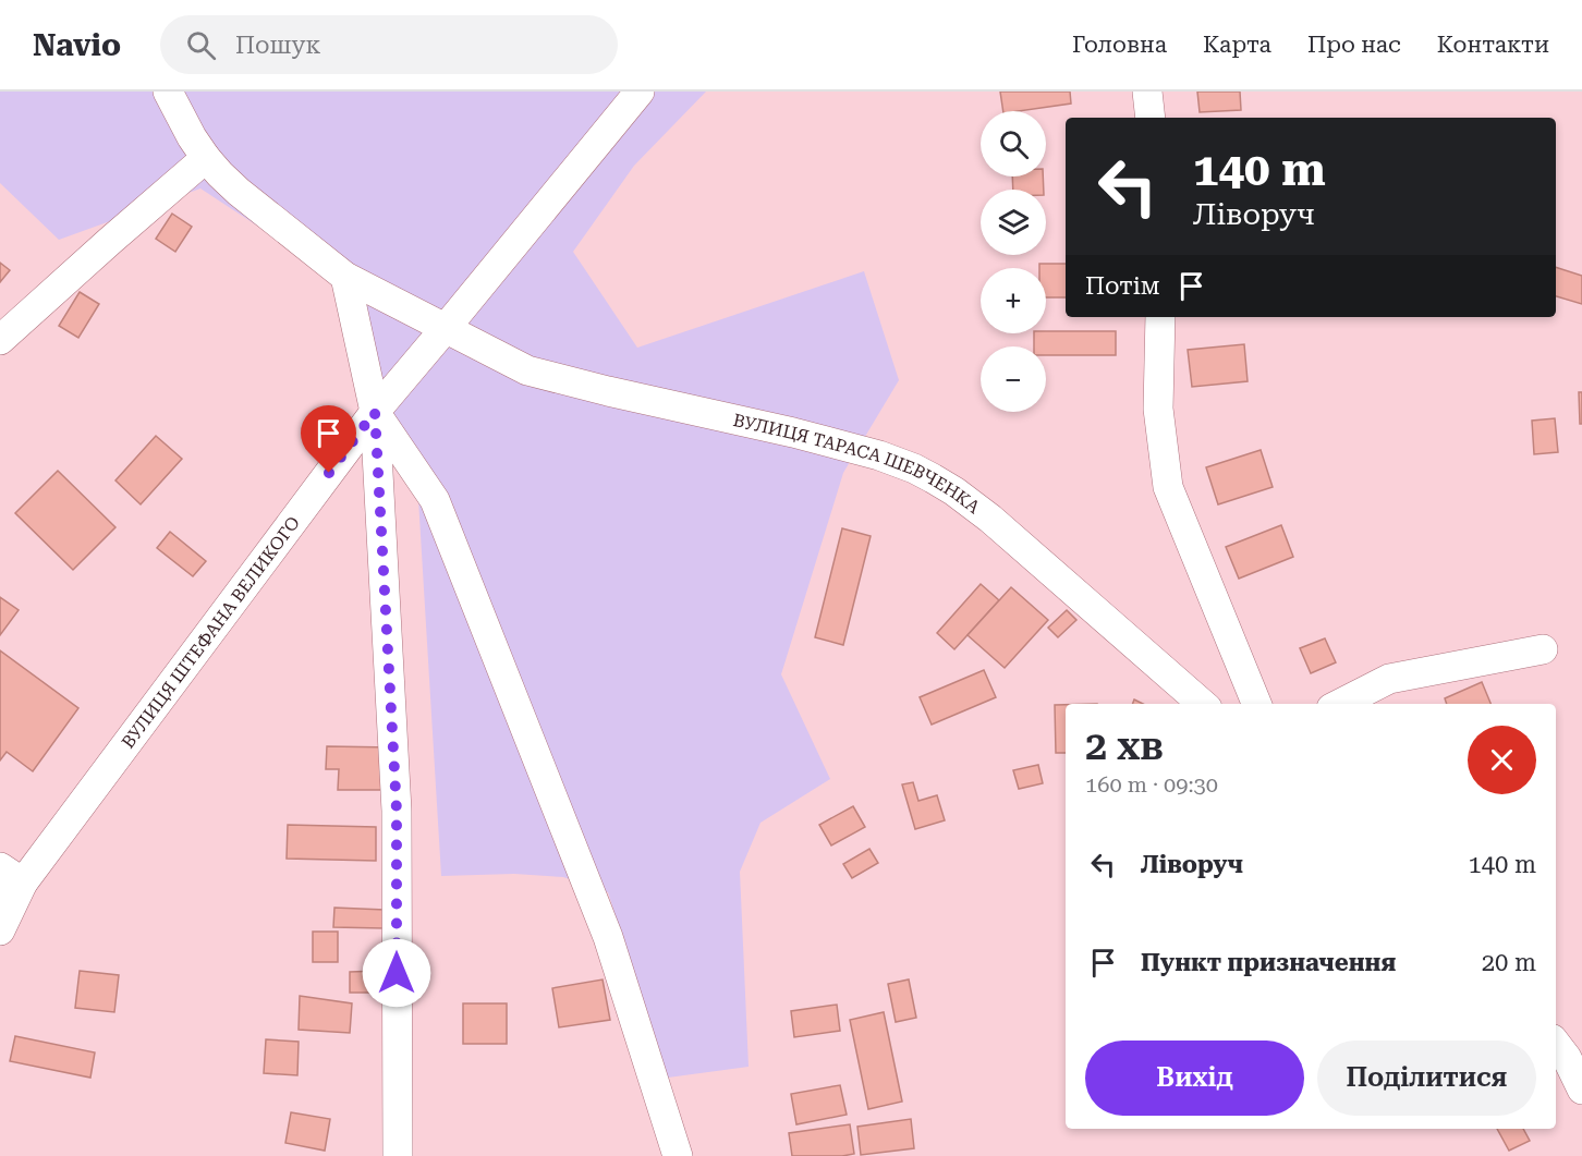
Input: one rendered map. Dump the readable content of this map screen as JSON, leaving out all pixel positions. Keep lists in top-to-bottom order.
{
  "streets": {
    "street": ["ВУЛИЦЯ ТАРАСА ШЕВЧЕНКА", "ВУЛИЦЯ ШТЕФАНА ВЕЛИКОГО"]
  },
  "crossings": [
    ["ВУЛИЦЯ ТАРАСА ШЕВЧЕНКА", "ВУЛИЦЯ ШТЕФАНА ВЕЛИКОГО"]
  ],
  "page": {
    "header": "Navio",
    "search": "Пошук",
    "nav": [
      "Головна",
      "Карта",
      "Про нас",
      "Контакти"
    ],
    "map_buttons": ["+", "−"],
    "turn": ["140 m", "Ліворуч"],
    "then": "Потім",
    "heading": ["2 хв", "160 m · 09:30"],
    "list": [
      {
        "name": "Ліворуч",
        "value": "140 m"
      },
      {
        "name": "Пункт призначення",
        "value": "20 m"
      }
    ],
    "buttons": ["Вихід", "Поділитися"]
  }
}
